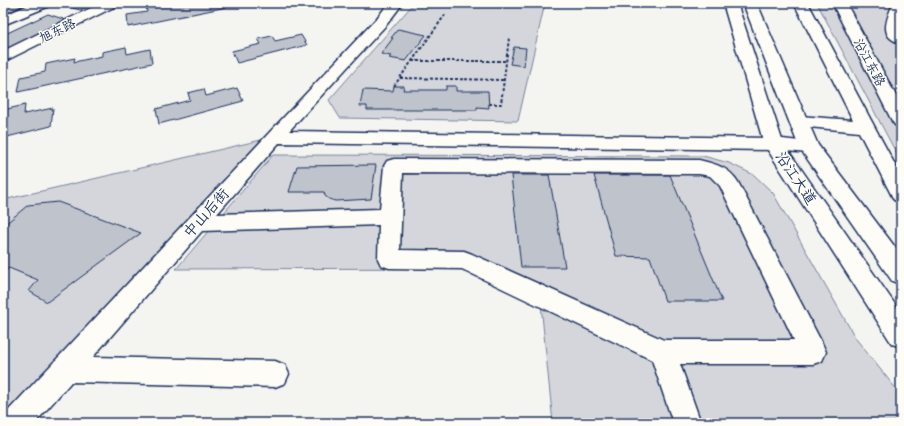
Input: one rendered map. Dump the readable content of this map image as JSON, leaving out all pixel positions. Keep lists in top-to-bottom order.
{
  "streets": {
    "main road": ["沿江大道"],
    "street": ["旭东路", "沿江东路", "中山后街"]
  }
}
